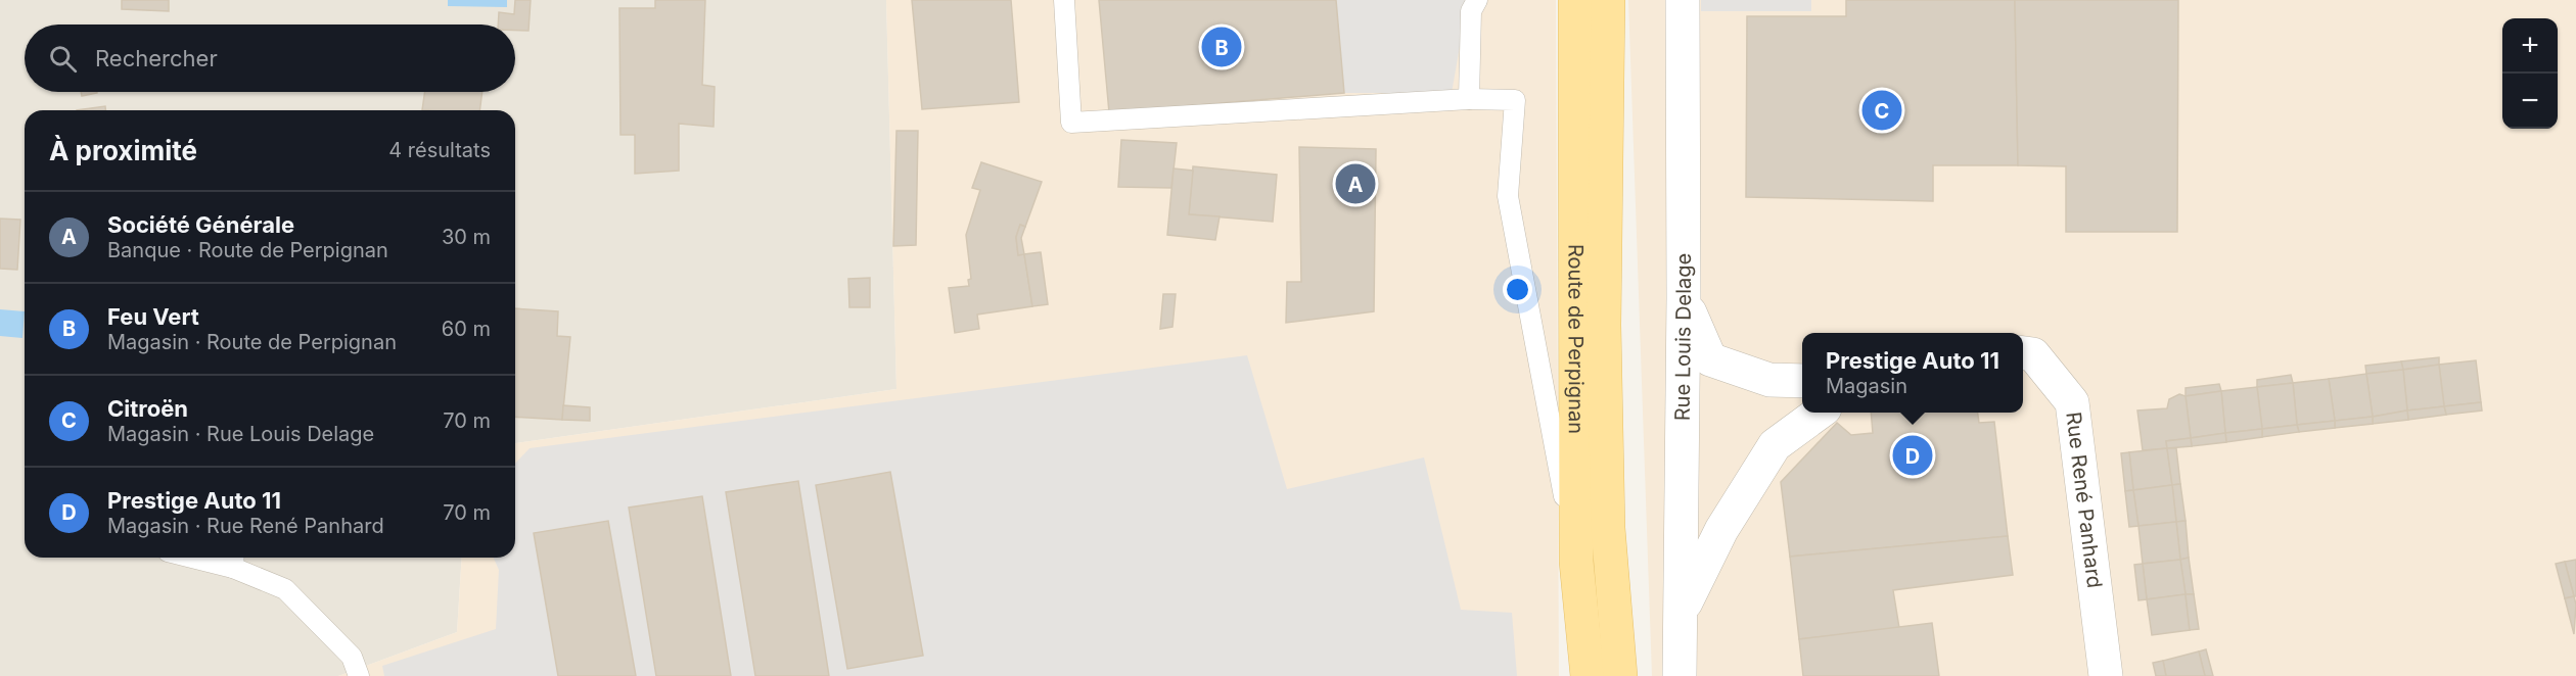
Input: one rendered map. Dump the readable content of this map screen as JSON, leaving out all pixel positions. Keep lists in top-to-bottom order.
{
  "streets": {
    "main road": ["Route de Perpignan"],
    "street": ["Rue Louis Delage", "Rue René Panhard"]
  },
  "page": {
    "map_buttons": ["+", "−"],
    "pins": [
      "B",
      "C",
      "A",
      "D"
    ],
    "search": "Rechercher",
    "heading": ["À proximité", "4 résultats"],
    "list": [
      {
        "mark": "A",
        "name": "Société Générale",
        "note": "Banque · Route de Perpignan",
        "value": "30 m"
      },
      {
        "mark": "B",
        "name": "Feu Vert",
        "note": "Magasin · Route de Perpignan",
        "value": "60 m"
      },
      {
        "mark": "C",
        "name": "Citroën",
        "note": "Magasin · Rue Louis Delage",
        "value": "70 m"
      },
      {
        "mark": "D",
        "name": "Prestige Auto 11",
        "note": "Magasin · Rue René Panhard",
        "value": "70 m"
      }
    ],
    "popup": ["Prestige Auto 11", "Magasin"]
  }
}
